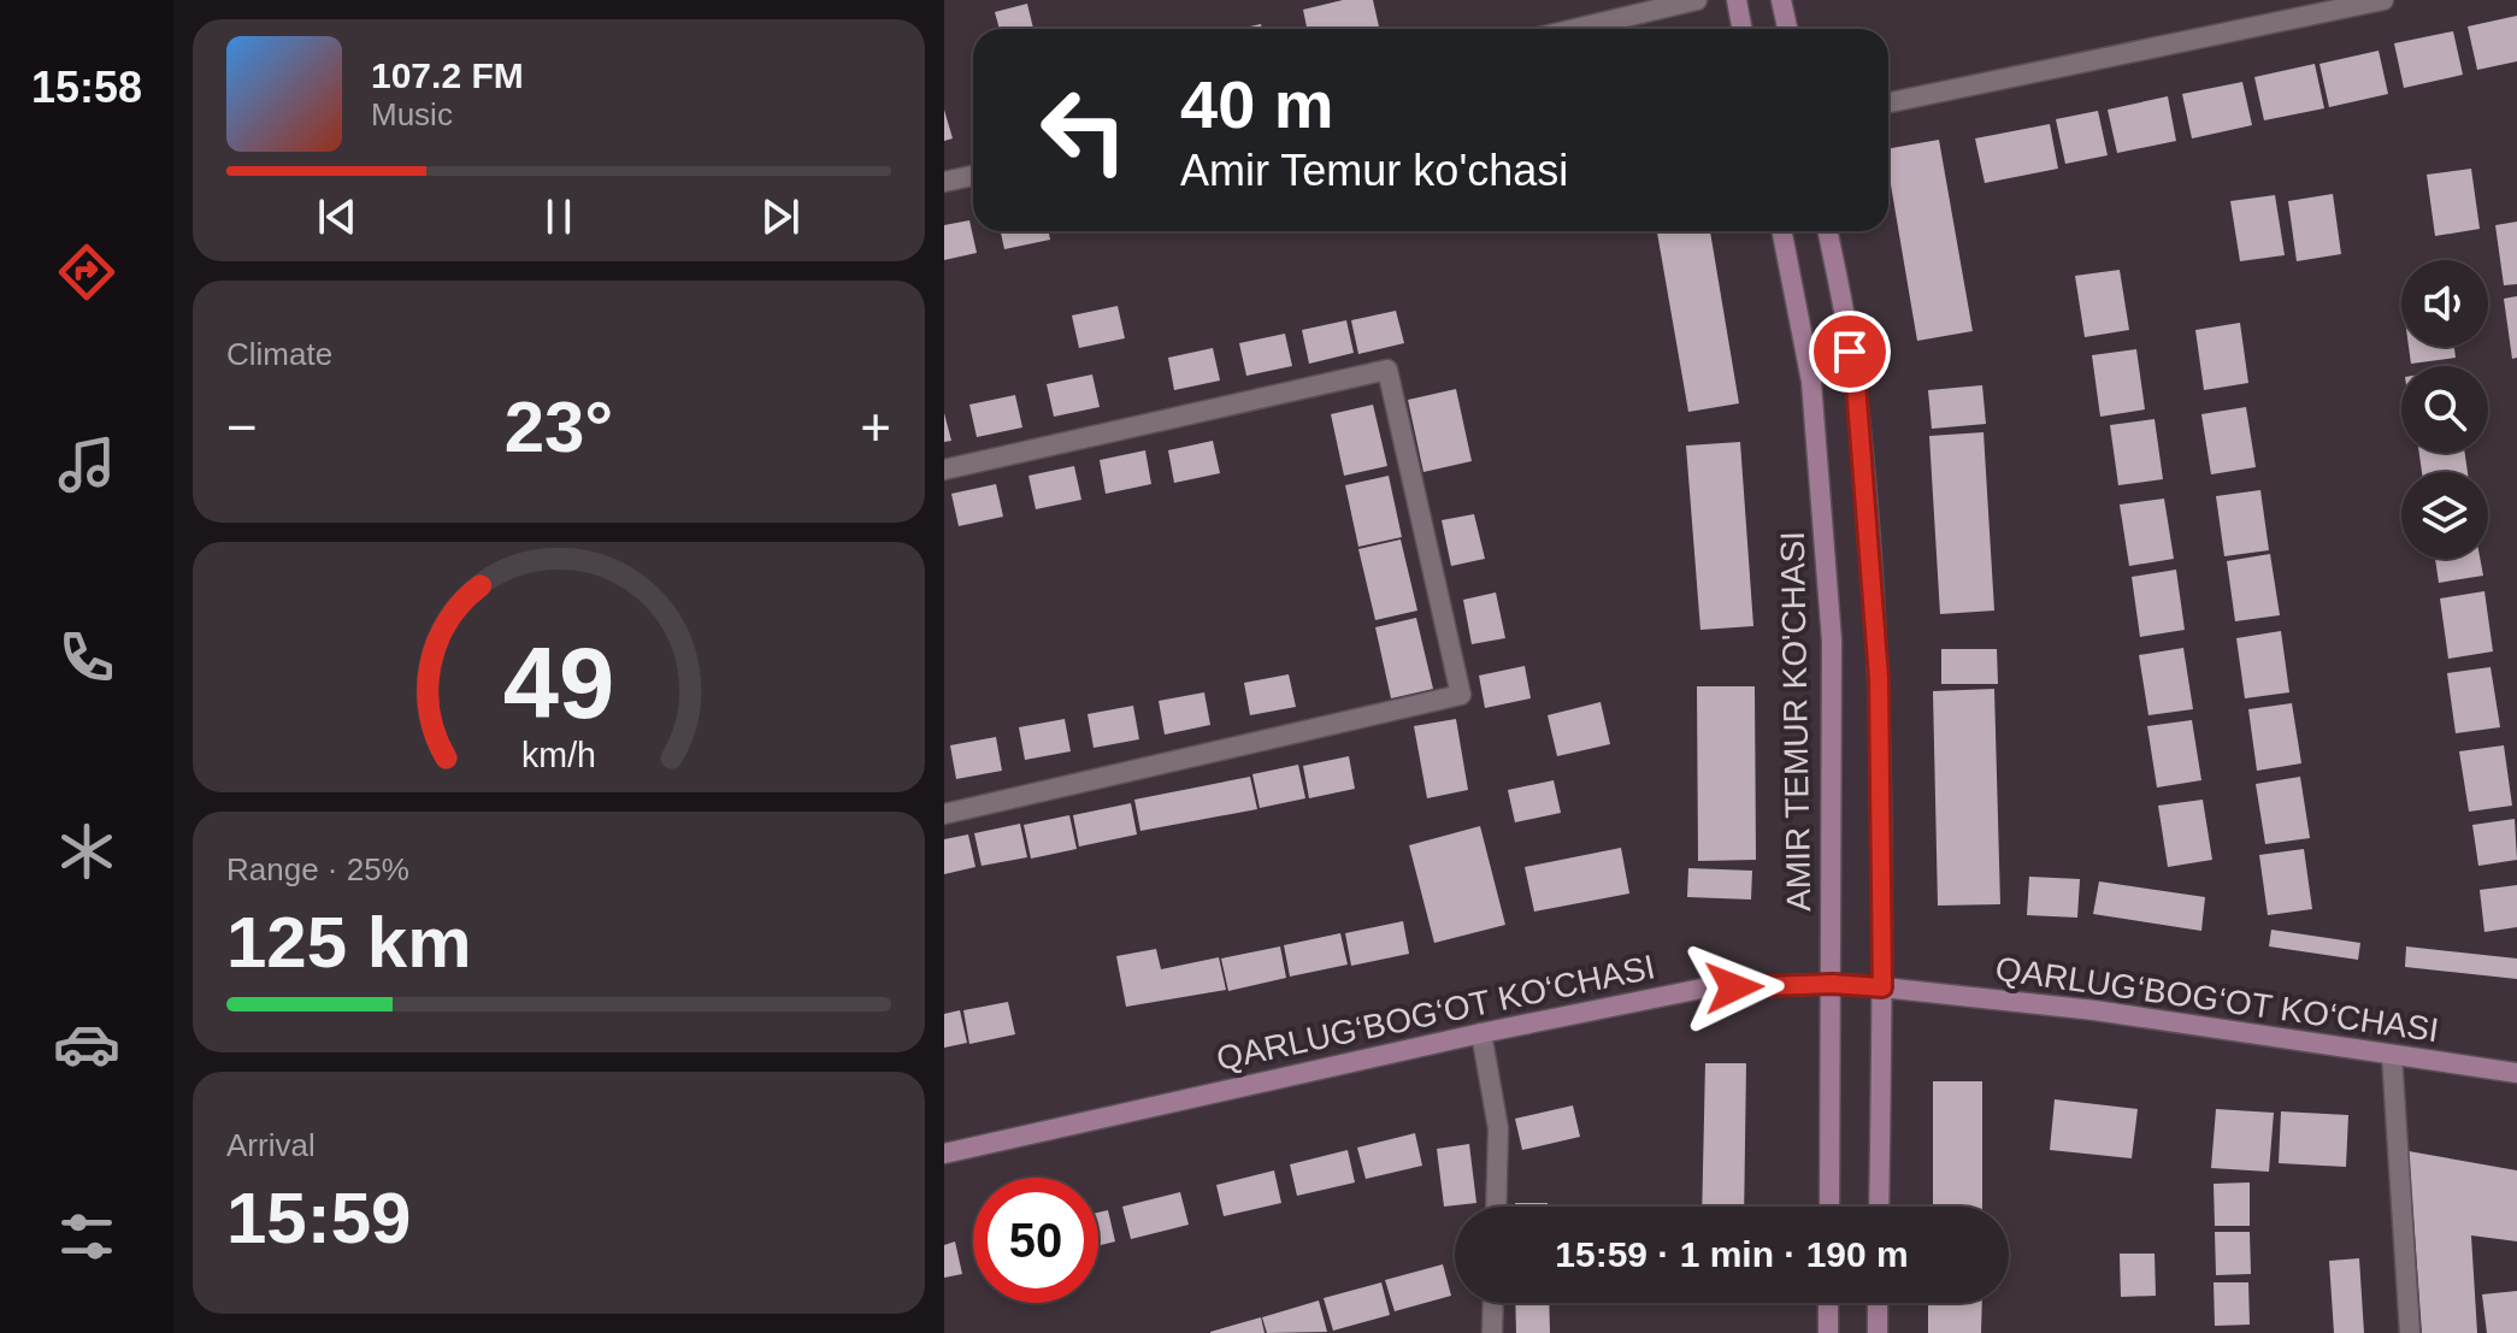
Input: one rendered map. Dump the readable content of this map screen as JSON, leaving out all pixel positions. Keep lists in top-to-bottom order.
{
  "streets": {
    "main road": ["AMIR TEMUR KO'CHASI", "QARLUG‘BOG‘OT KO‘CHASI"]
  },
  "crossings": [
    ["AMIR TEMUR KO'CHASI", "QARLUG‘BOG‘OT KO‘CHASI"]
  ],
  "page": {
    "tabs": "15:58",
    "turn": ["40 m", "Amir Temur ko'chasi"],
    "song": ["107.2 FM", "Music"],
    "tile": [
      "Climate",
      ["Range · 25%", "125 km"],
      ["Arrival", "15:59"]
    ],
    "heat": ["−", "23°", "+"],
    "limit": "50",
    "trip": "15:59 · 1 min · 190 m",
    "gauge": ["49", "km/h"]
  }
}
